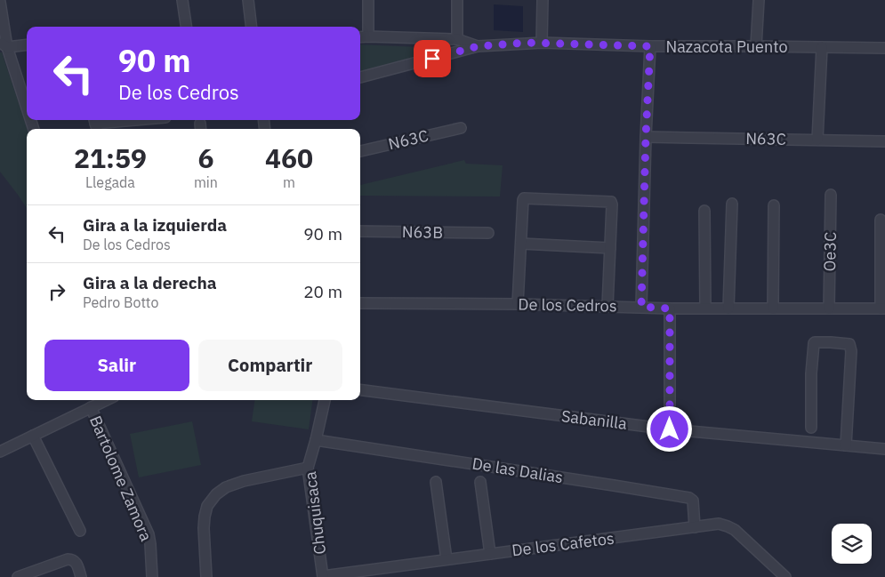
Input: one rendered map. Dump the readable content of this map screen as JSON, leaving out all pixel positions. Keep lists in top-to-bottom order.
{
  "streets": {
    "street": [
      "Nazacota Puento",
      "N63C",
      "N63B",
      "Oe3C",
      "De los Cedros",
      "Sabanilla",
      "De las Dalias",
      "Bartolome Zamora",
      "Chuquisaca",
      "De los Cafetos"
    ]
  },
  "crossings": [
    ["Oe3C", "De los Cedros"],
    ["De las Dalias", "Chuquisaca"],
    ["De las Dalias", "De los Cafetos"],
    ["Chuquisaca", "De los Cafetos"]
  ],
  "page": {
    "turn": ["90 m", "De los Cedros"],
    "eta": [
      "21:59",
      "Llegada",
      "6",
      "min",
      "460",
      "m"
    ],
    "list": [
      {
        "name": "Gira a la izquierda",
        "note": "De los Cedros",
        "value": "90 m"
      },
      {
        "name": "Gira a la derecha",
        "note": "Pedro Botto",
        "value": "20 m"
      }
    ],
    "buttons": ["Salir", "Compartir"]
  }
}
